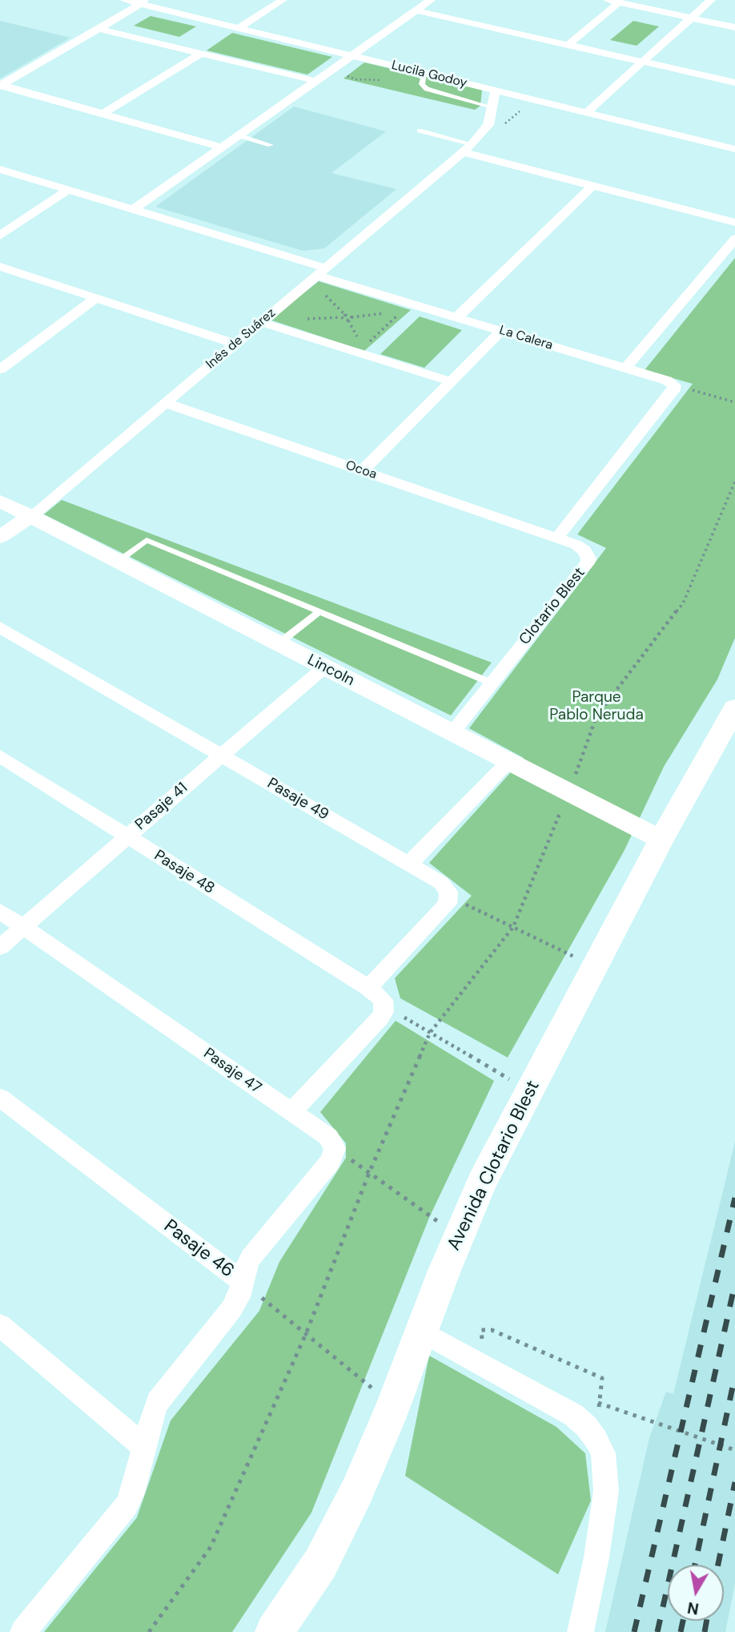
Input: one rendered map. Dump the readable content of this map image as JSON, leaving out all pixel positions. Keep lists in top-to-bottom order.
{
  "streets": {
    "main road": ["Avenida Clotario Blest"],
    "street": [
      "Lucila Godoy",
      "La Calera",
      "Inés de Suárez",
      "Ocoa",
      "Clotario Blest",
      "Lincoln",
      "Pasaje 49",
      "Pasaje 41",
      "Pasaje 48",
      "Pasaje 47",
      "Pasaje 46"
    ]
  },
  "crossings": [
    ["Lucila Godoy", "Inés de Suárez"],
    ["La Calera", "Inés de Suárez"],
    ["Inés de Suárez", "Ocoa"],
    ["Inés de Suárez", "Lincoln"],
    ["Ocoa", "Clotario Blest"],
    ["Clotario Blest", "Lincoln"],
    ["Lincoln", "Pasaje 41"],
    ["Lincoln", "Avenida Clotario Blest"],
    ["Pasaje 49", "Pasaje 41"],
    ["Pasaje 41", "Pasaje 48"],
    ["Pasaje 41", "Pasaje 47"],
    ["Avenida Clotario Blest", "Pasaje 46"]
  ],
  "parks": ["Parque Pablo Neruda"],
  "north": "bottom"
}
